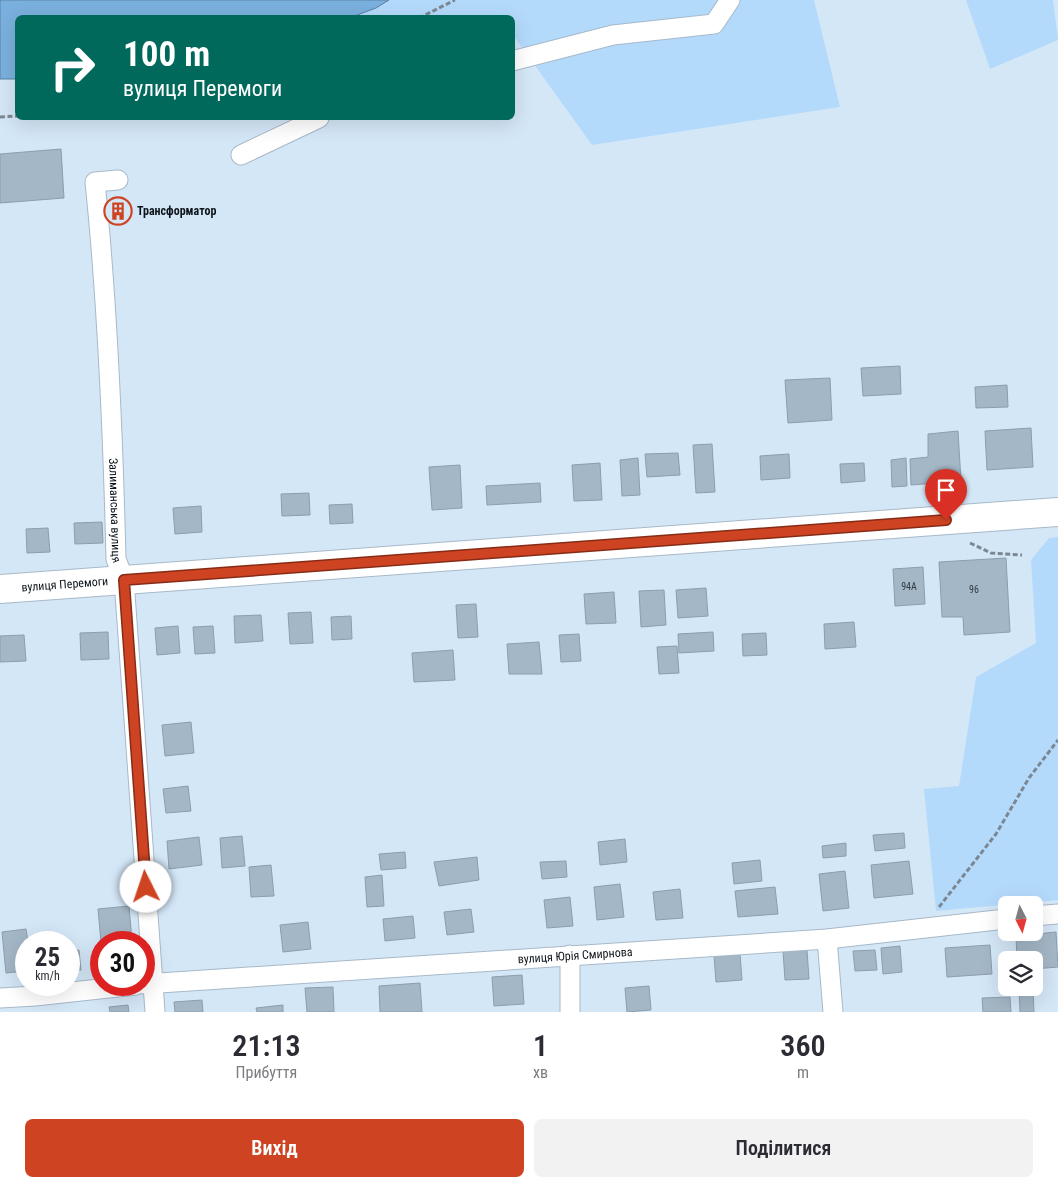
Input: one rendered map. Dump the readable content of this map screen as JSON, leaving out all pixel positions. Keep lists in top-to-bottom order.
{
  "streets": {
    "main road": ["вулиця Перемоги"],
    "street": ["Залиманська вулиця", "вулиця Юрія Смирнова"]
  },
  "crossings": [
    ["Залиманська вулиця", "вулиця Перемоги"]
  ],
  "places": {
    "building": ["Трансформатор"]
  },
  "house_numbers": ["94А", "96"],
  "north": "bottom",
  "page": {
    "turn": ["100 m", "вулиця Перемоги"],
    "speed": "25 km/h",
    "limit": "30",
    "eta": [
      "21:13",
      "Прибуття",
      "1",
      "хв",
      "360",
      "m"
    ],
    "buttons": ["Вихід", "Поділитися"]
  }
}
